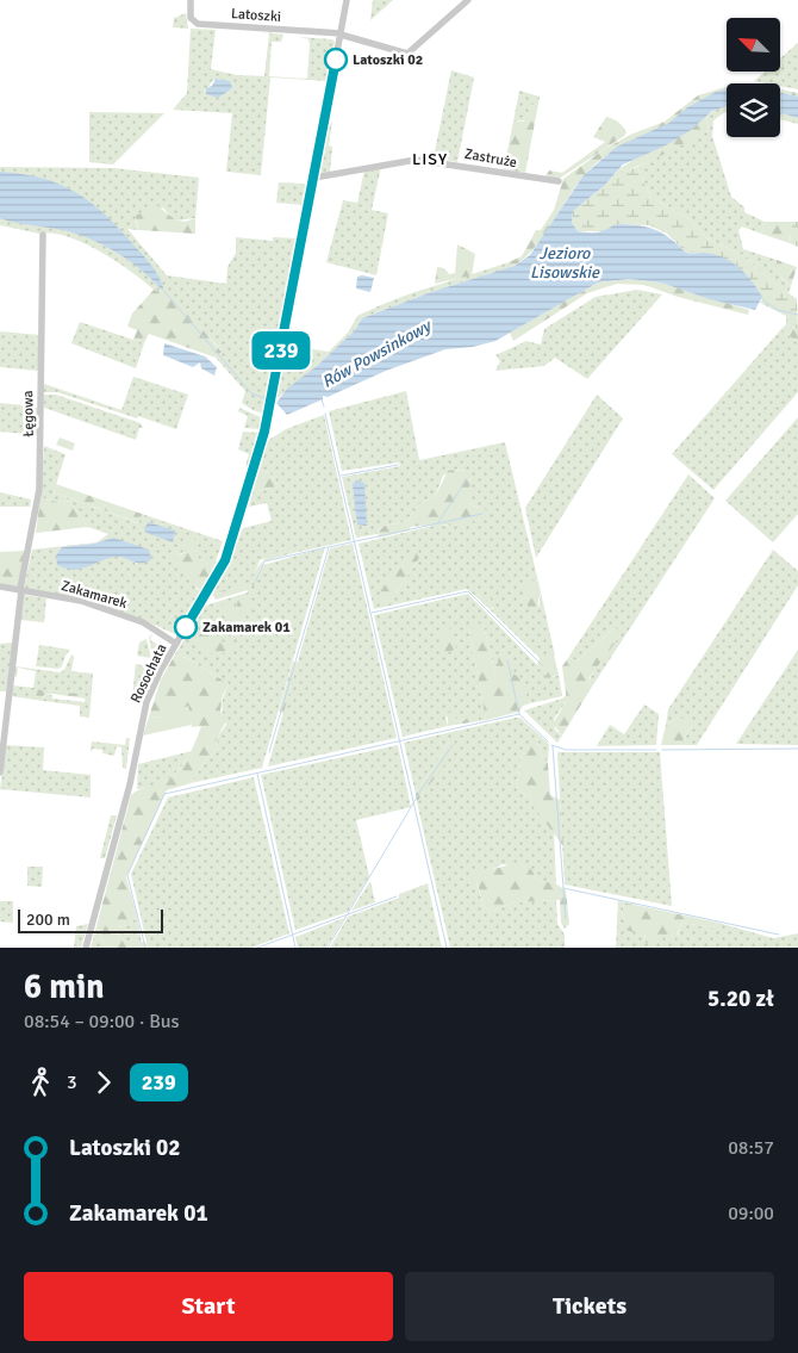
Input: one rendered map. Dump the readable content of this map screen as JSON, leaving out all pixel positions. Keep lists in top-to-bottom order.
{
  "streets": {
    "street": [
      "Latoszki",
      "Zastruże",
      "Łęgowa",
      "Zakamarek",
      "Rosochata"
    ]
  },
  "crossings": [
    ["Latoszki", "Rosochata"],
    ["Zastruże", "Rosochata"],
    ["Łęgowa", "Zakamarek"],
    ["Zakamarek", "Rosochata"]
  ],
  "districts": ["LISY"],
  "water": ["Jezioro Lisowskie", "Rów Powsinkowy"],
  "places": ["Latoszki 02", "Zakamarek 01"],
  "lines": ["bus line 239"],
  "scale_bar": "200 m",
  "north": "top left",
  "page": {
    "on_map": "239",
    "scale": "200 m",
    "heading": ["6 min", "08:54 – 09:00 · Bus", "5.20 zł"],
    "legs": ["3", "239"],
    "list": [
      {
        "name": "Latoszki 02",
        "value": "08:57"
      },
      {
        "name": "Zakamarek 01",
        "value": "09:00"
      }
    ],
    "buttons": ["Start", "Tickets"]
  }
}
